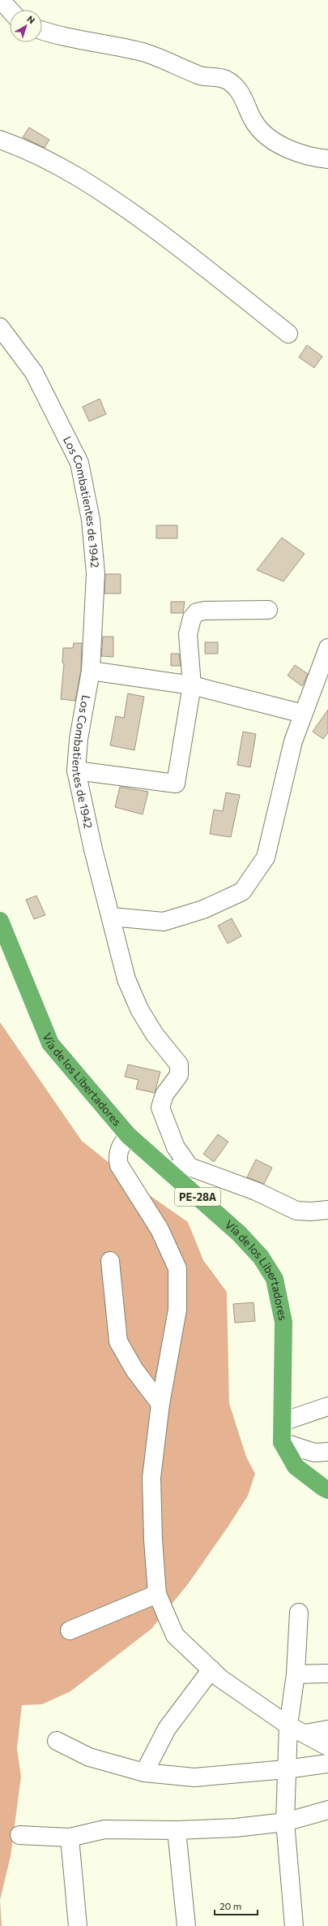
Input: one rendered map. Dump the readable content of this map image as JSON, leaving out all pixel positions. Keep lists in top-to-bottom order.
{
  "streets": {
    "highway": ["Vía de los Libertadores", "PE-28A"],
    "street": ["Los Combatientes de 1942"]
  },
  "scale_bar": "20 m",
  "north": "top right"
}
